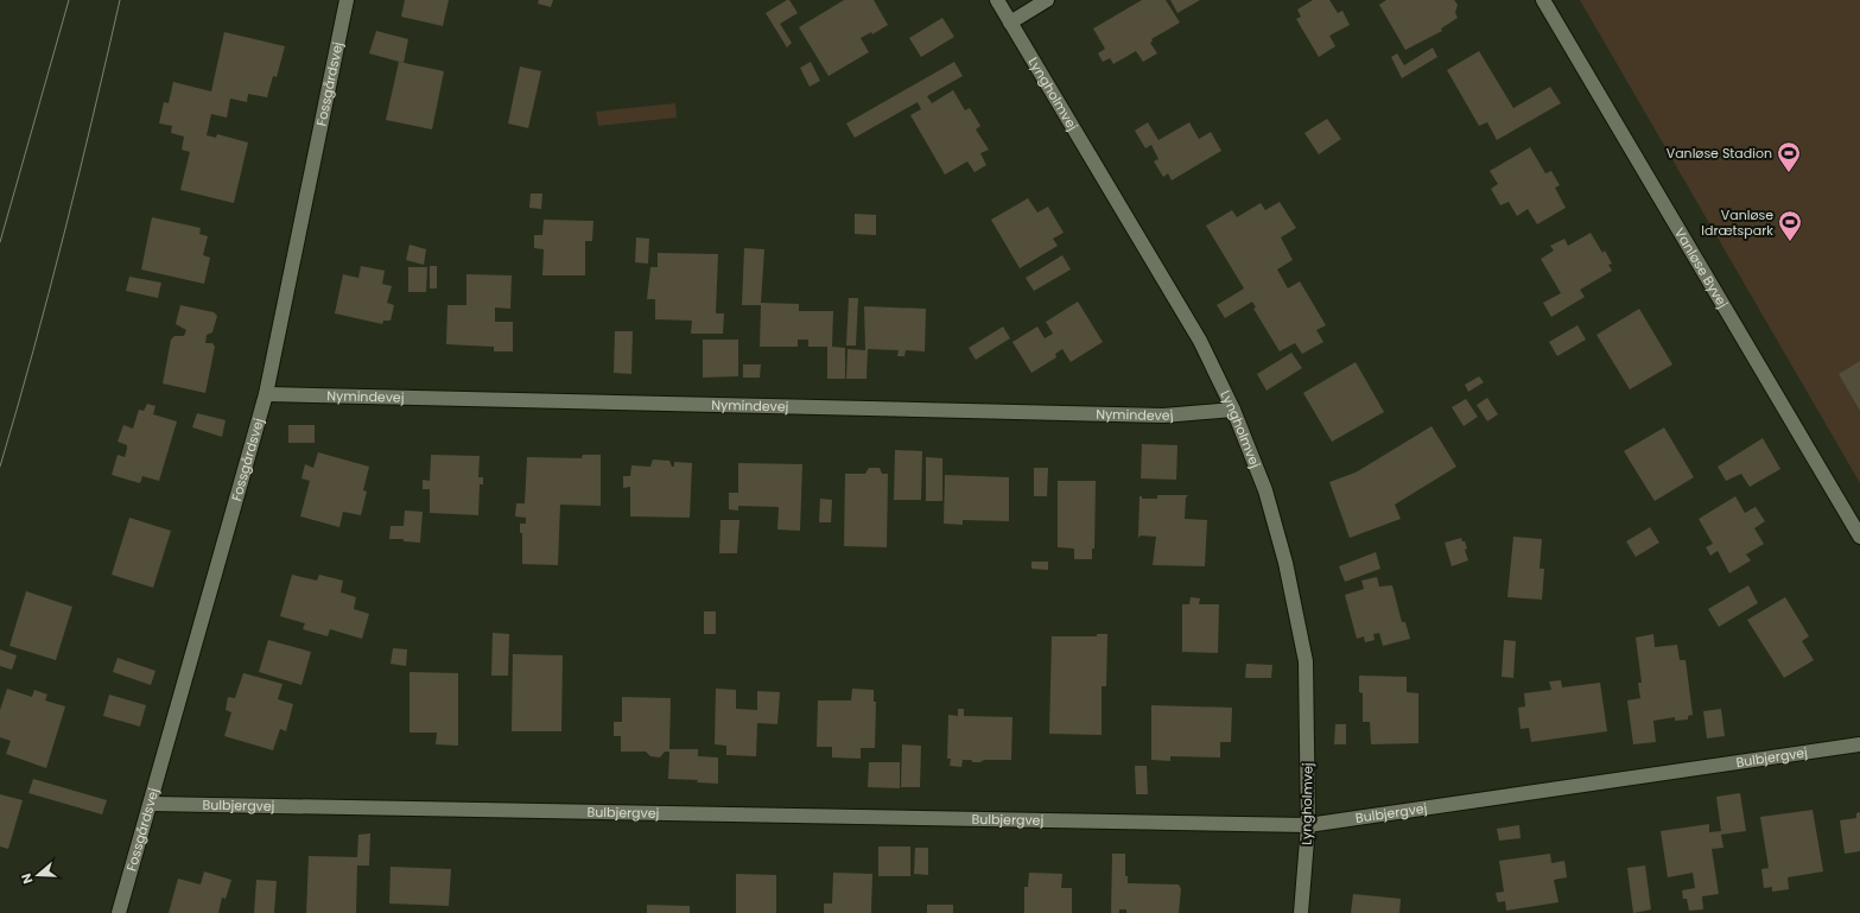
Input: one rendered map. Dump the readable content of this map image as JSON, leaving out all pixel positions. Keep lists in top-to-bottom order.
{
  "streets": {
    "street": [
      "Fossgårdsvej",
      "Lyngholmvej",
      "Vanløse Byvej",
      "Nymindevej",
      "Bulbjergvej"
    ]
  },
  "crossings": [
    ["Fossgårdsvej", "Nymindevej"],
    ["Fossgårdsvej", "Bulbjergvej"],
    ["Lyngholmvej", "Nymindevej"],
    ["Lyngholmvej", "Bulbjergvej"]
  ],
  "places": {
    "sports": ["Vanløse Stadion", "Vanløse Idrætspark"]
  },
  "north": "left"
}
